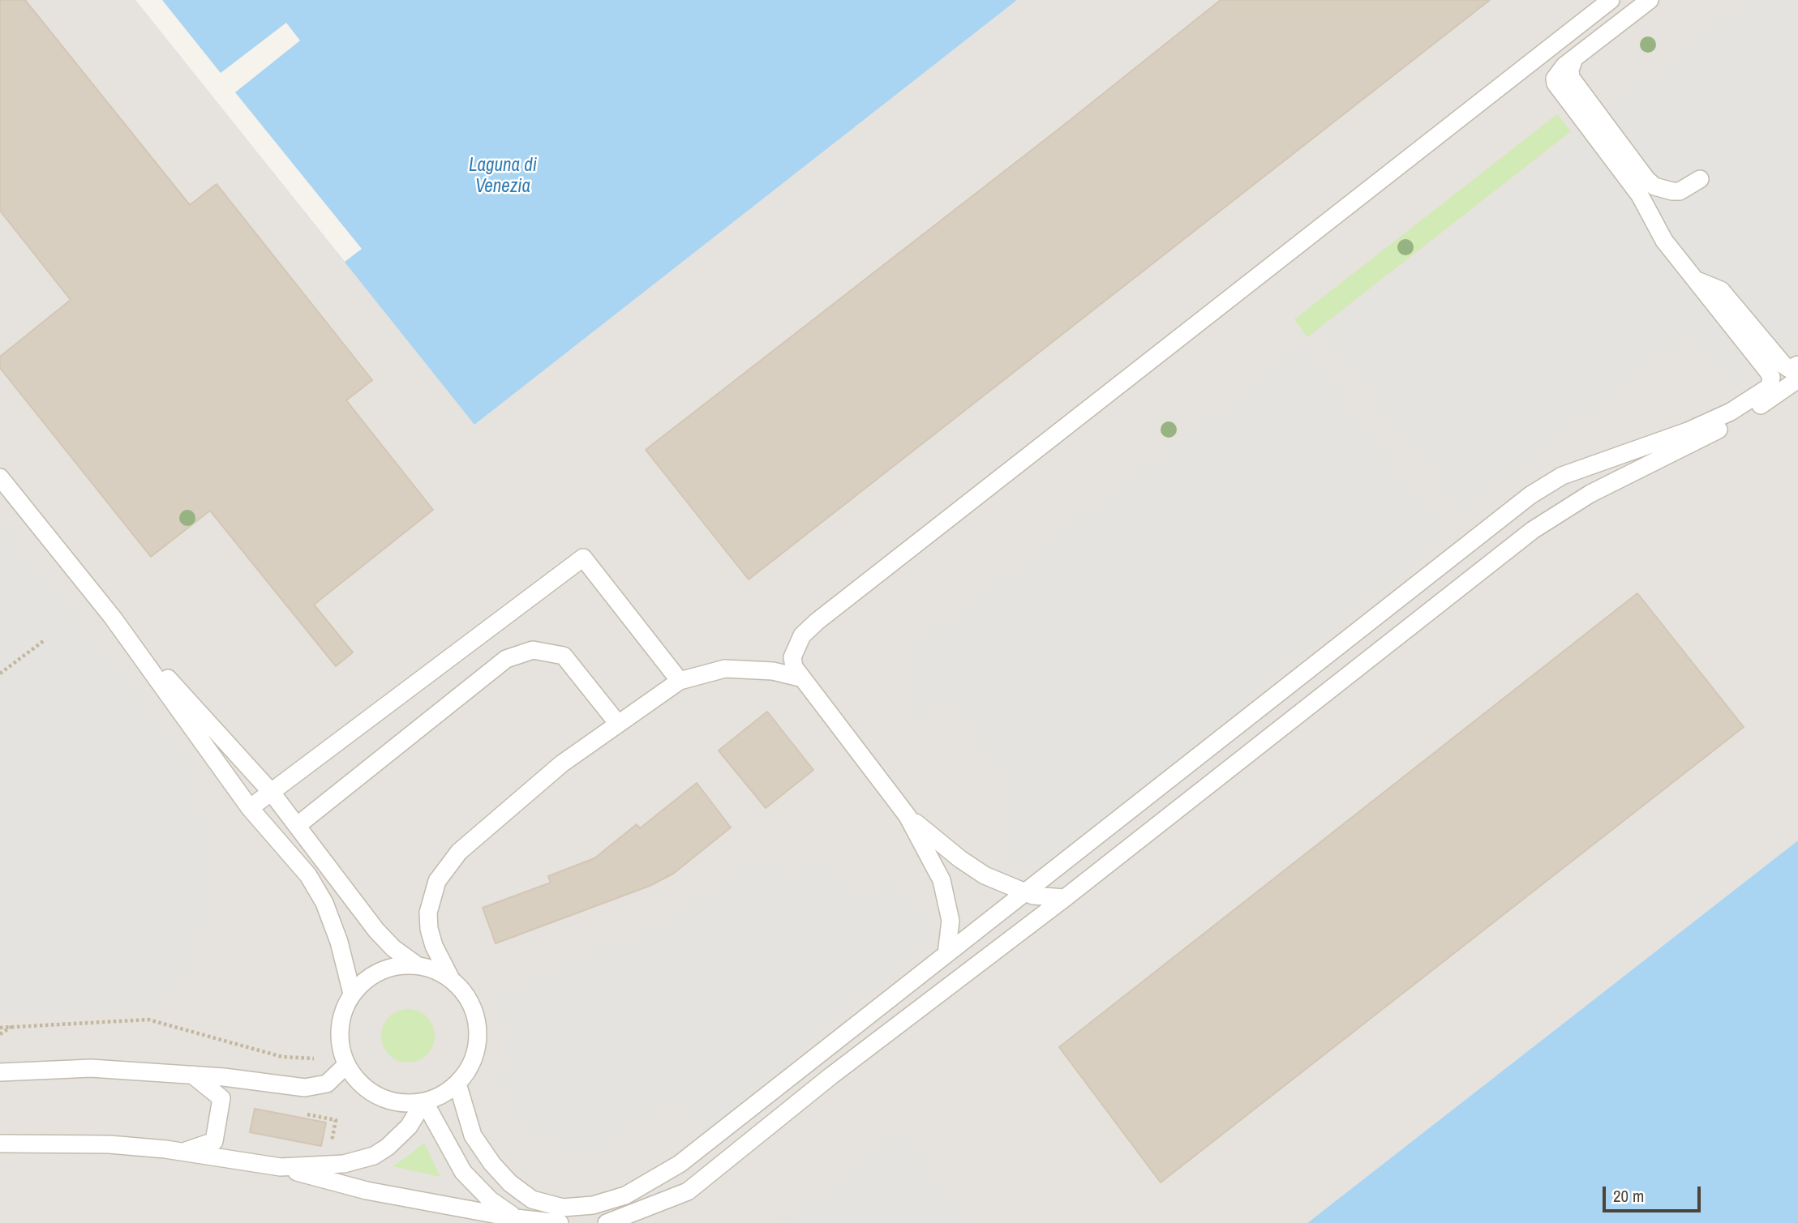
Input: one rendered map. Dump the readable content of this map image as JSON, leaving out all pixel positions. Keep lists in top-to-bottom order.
{
  "water": ["Laguna di Venezia"],
  "scale_bar": "20 m"
}
